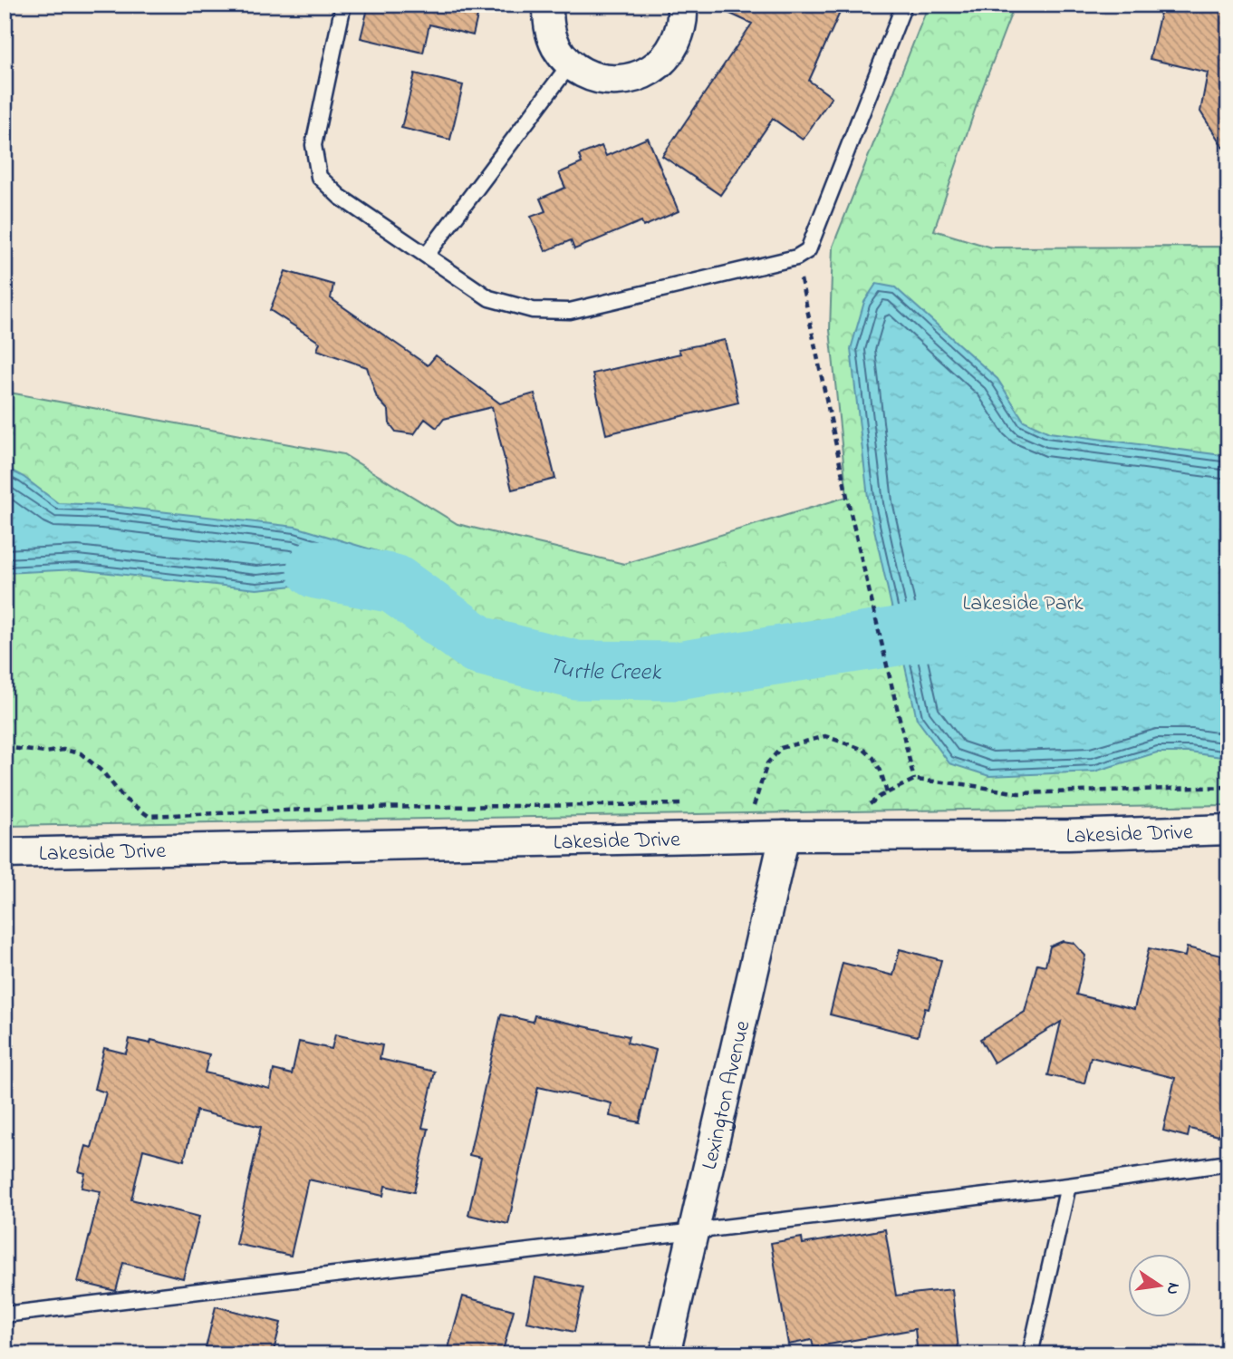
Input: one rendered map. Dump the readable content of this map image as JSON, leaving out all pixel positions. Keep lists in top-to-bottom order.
{
  "streets": {
    "street": ["Lakeside Drive", "Lexington Avenue"]
  },
  "crossings": [
    ["Lakeside Drive", "Lexington Avenue"]
  ],
  "water": ["Turtle Creek"],
  "parks": ["Lakeside Park"],
  "north": "right"
}
